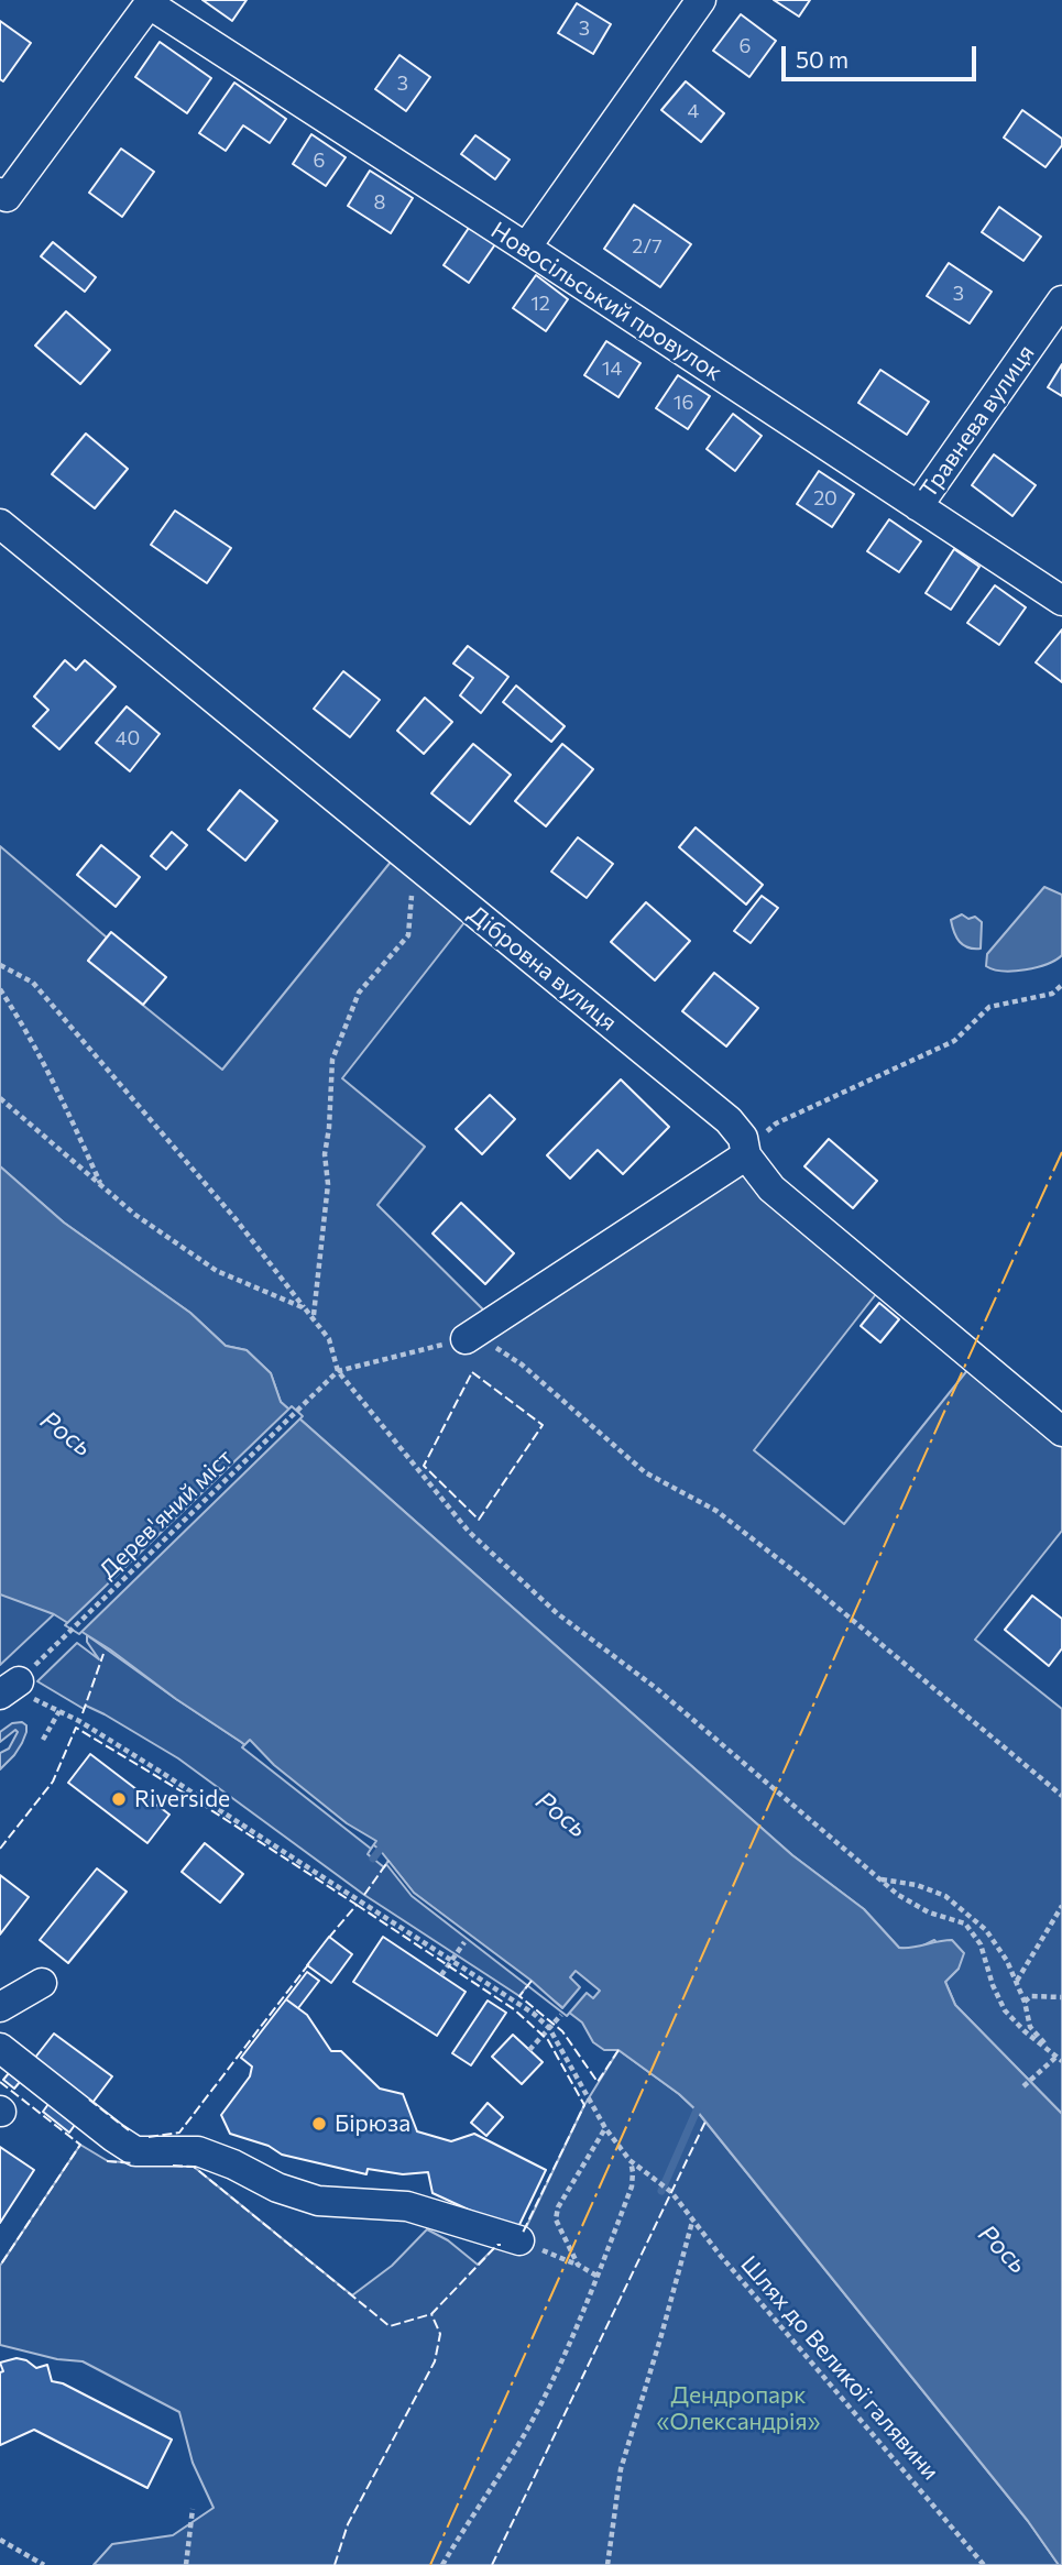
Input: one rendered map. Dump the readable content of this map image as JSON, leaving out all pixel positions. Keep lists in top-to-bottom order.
{
  "streets": {
    "street": ["Новосільський провулок", "Травнева вулиця", "Дібровна вулиця"],
    "path": ["Дерев'яний міст", "Шлях до Великої галявини"]
  },
  "crossings": [
    ["Новосільський провулок", "Травнева вулиця"]
  ],
  "water": ["Рось"],
  "parks": ["Дендропарк «Олександрія»"],
  "places": ["Riverside", "Бірюза"],
  "house_numbers": [
    "3",
    "6",
    "3",
    "4",
    "6",
    "8",
    "2/7",
    "3",
    "12",
    "14",
    "16",
    "20",
    "40"
  ],
  "scale_bar": "50 m"
}
